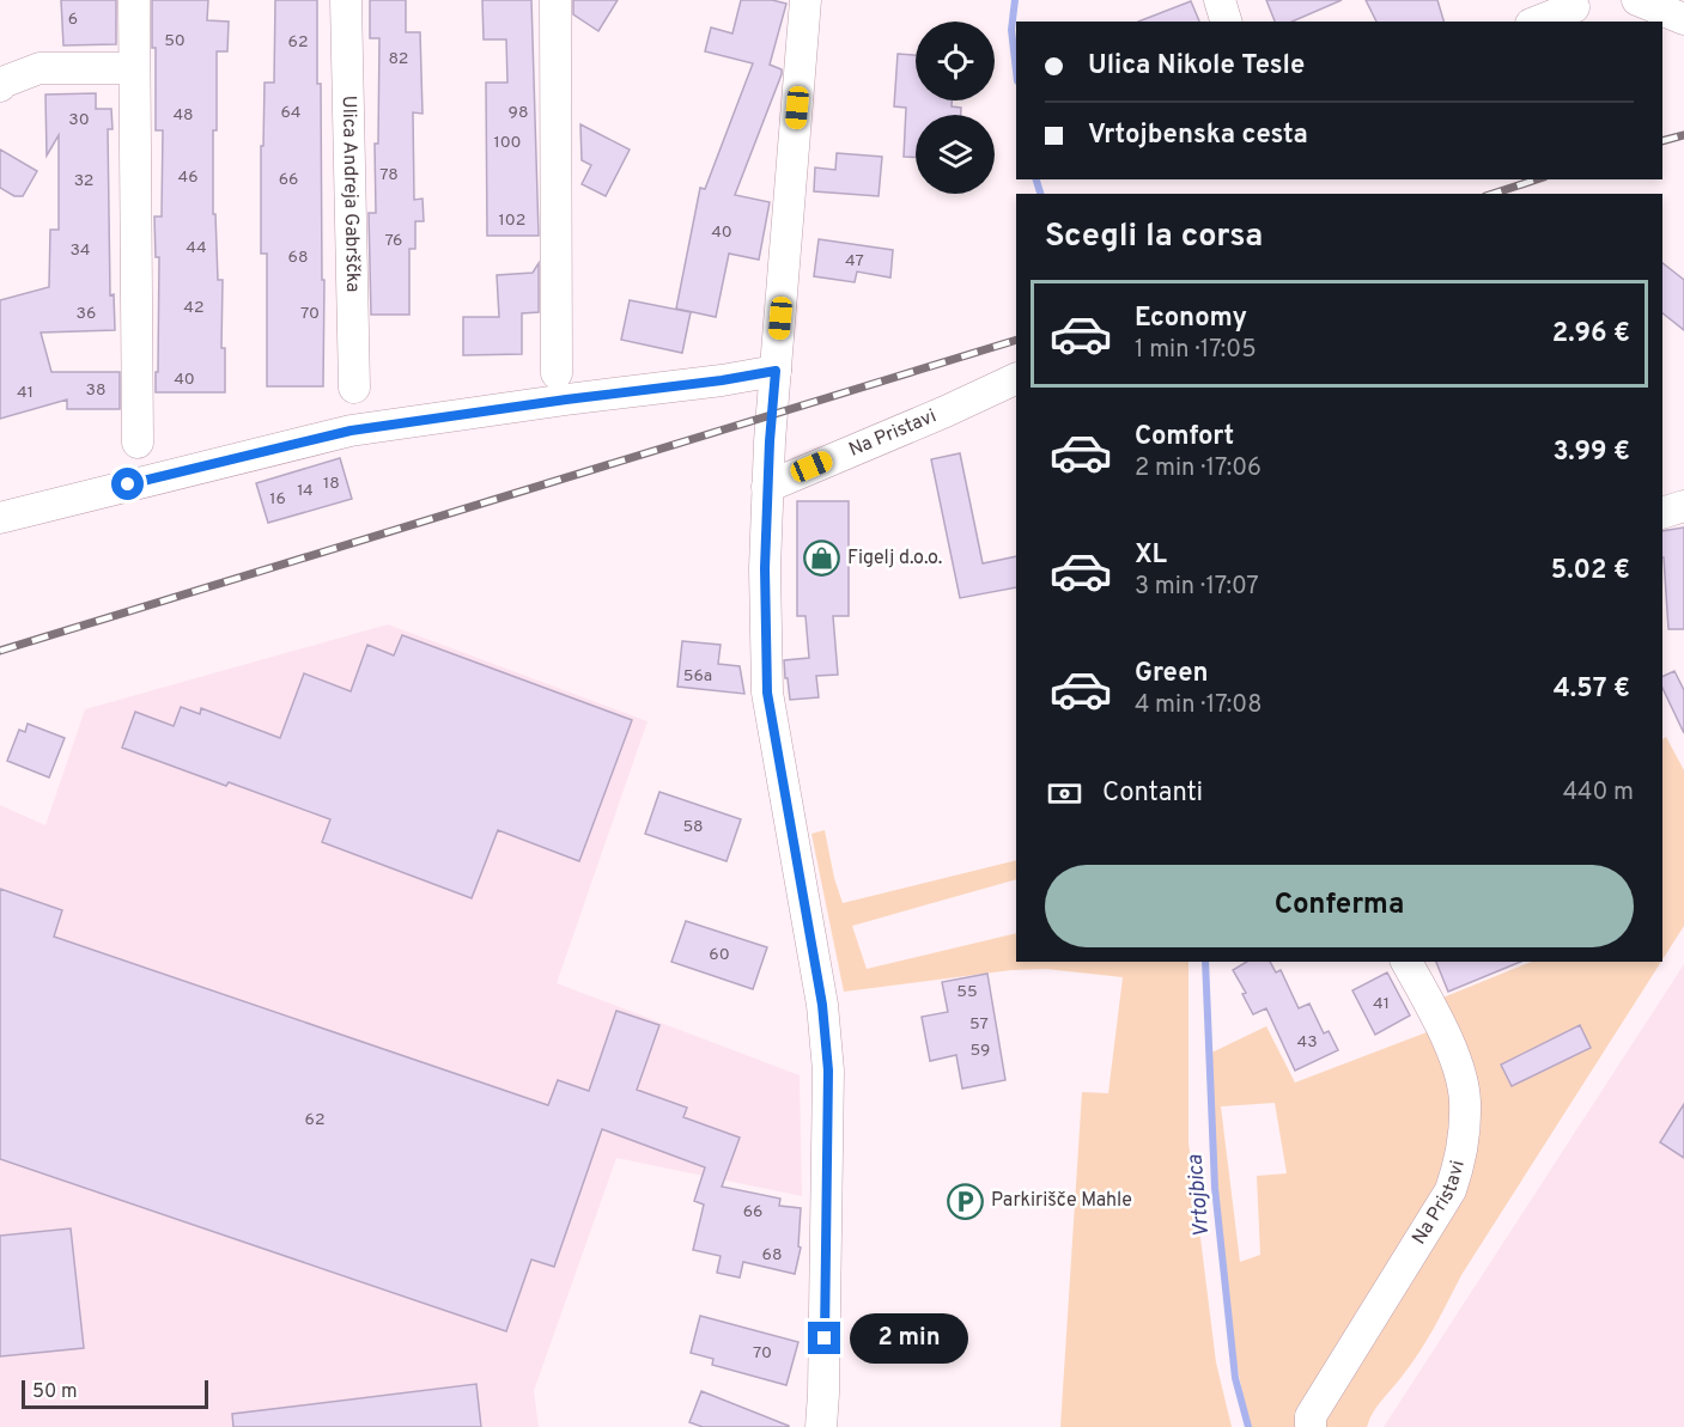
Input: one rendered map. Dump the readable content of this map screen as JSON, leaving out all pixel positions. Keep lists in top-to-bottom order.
{
  "streets": {
    "street": ["Ulica Andreja Gabrščka", "Na Pristavi"]
  },
  "water": ["Vrtojbica"],
  "places": {
    "shop": ["Figelj d.o.o."],
    "parking": ["Parkirišče Mahle"]
  },
  "house_numbers": [
    "6",
    "50",
    "62",
    "82",
    "64",
    "98",
    "48",
    "30",
    "100",
    "78",
    "46",
    "66",
    "32",
    "102",
    "40",
    "76",
    "44",
    "34",
    "68",
    "47",
    "42",
    "36",
    "70",
    "40",
    "38",
    "41",
    "18",
    "14",
    "16",
    "56a",
    "58",
    "60",
    "55",
    "41",
    "57",
    "43",
    "59",
    "62",
    "66",
    "68",
    "70"
  ],
  "scale_bar": "50 m",
  "page": {
    "banner": ["Ulica Nikole Tesle", "Vrtojbenska cesta"],
    "heading": "Scegli la corsa",
    "list": [
      {
        "name": "Economy",
        "note": "1 min · 17:05",
        "value": "2.96 €"
      },
      {
        "name": "Comfort",
        "note": "2 min · 17:06",
        "value": "3.99 €"
      },
      {
        "name": "XL",
        "note": "3 min · 17:07",
        "value": "5.02 €"
      },
      {
        "name": "Green",
        "note": "4 min · 17:08",
        "value": "4.57 €"
      }
    ],
    "pay": ["Contanti", "440 m"],
    "buttons": "Conferma",
    "bubble": "2 min",
    "scale": "50 m"
  }
}
